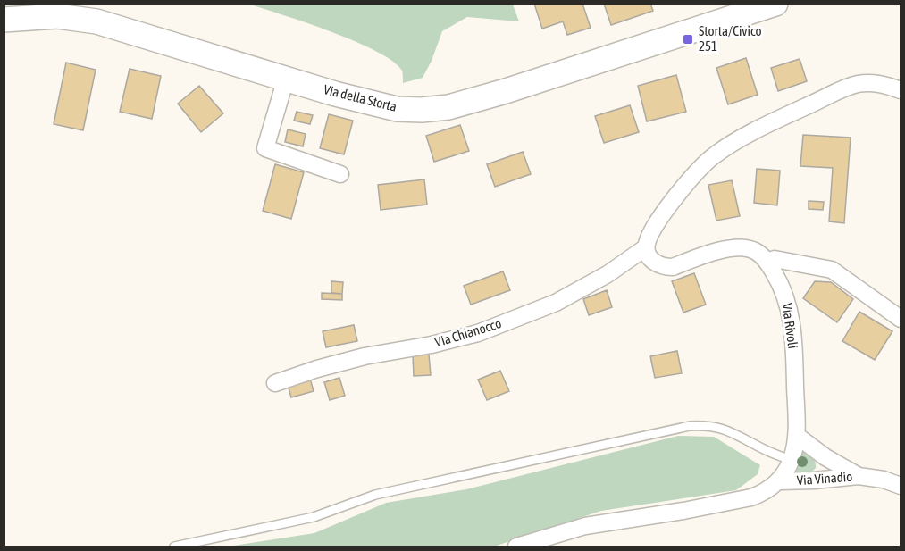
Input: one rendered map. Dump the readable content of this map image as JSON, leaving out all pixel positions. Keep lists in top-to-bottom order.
{
  "streets": {
    "main road": ["Via della Storta"],
    "street": ["Via Rivoli", "Via Chianocco", "Via Vinadio"]
  },
  "crossings": [
    ["Via Rivoli", "Via Vinadio"]
  ],
  "places": {
    "transit": ["Storta/Civico 251"]
  }
}
